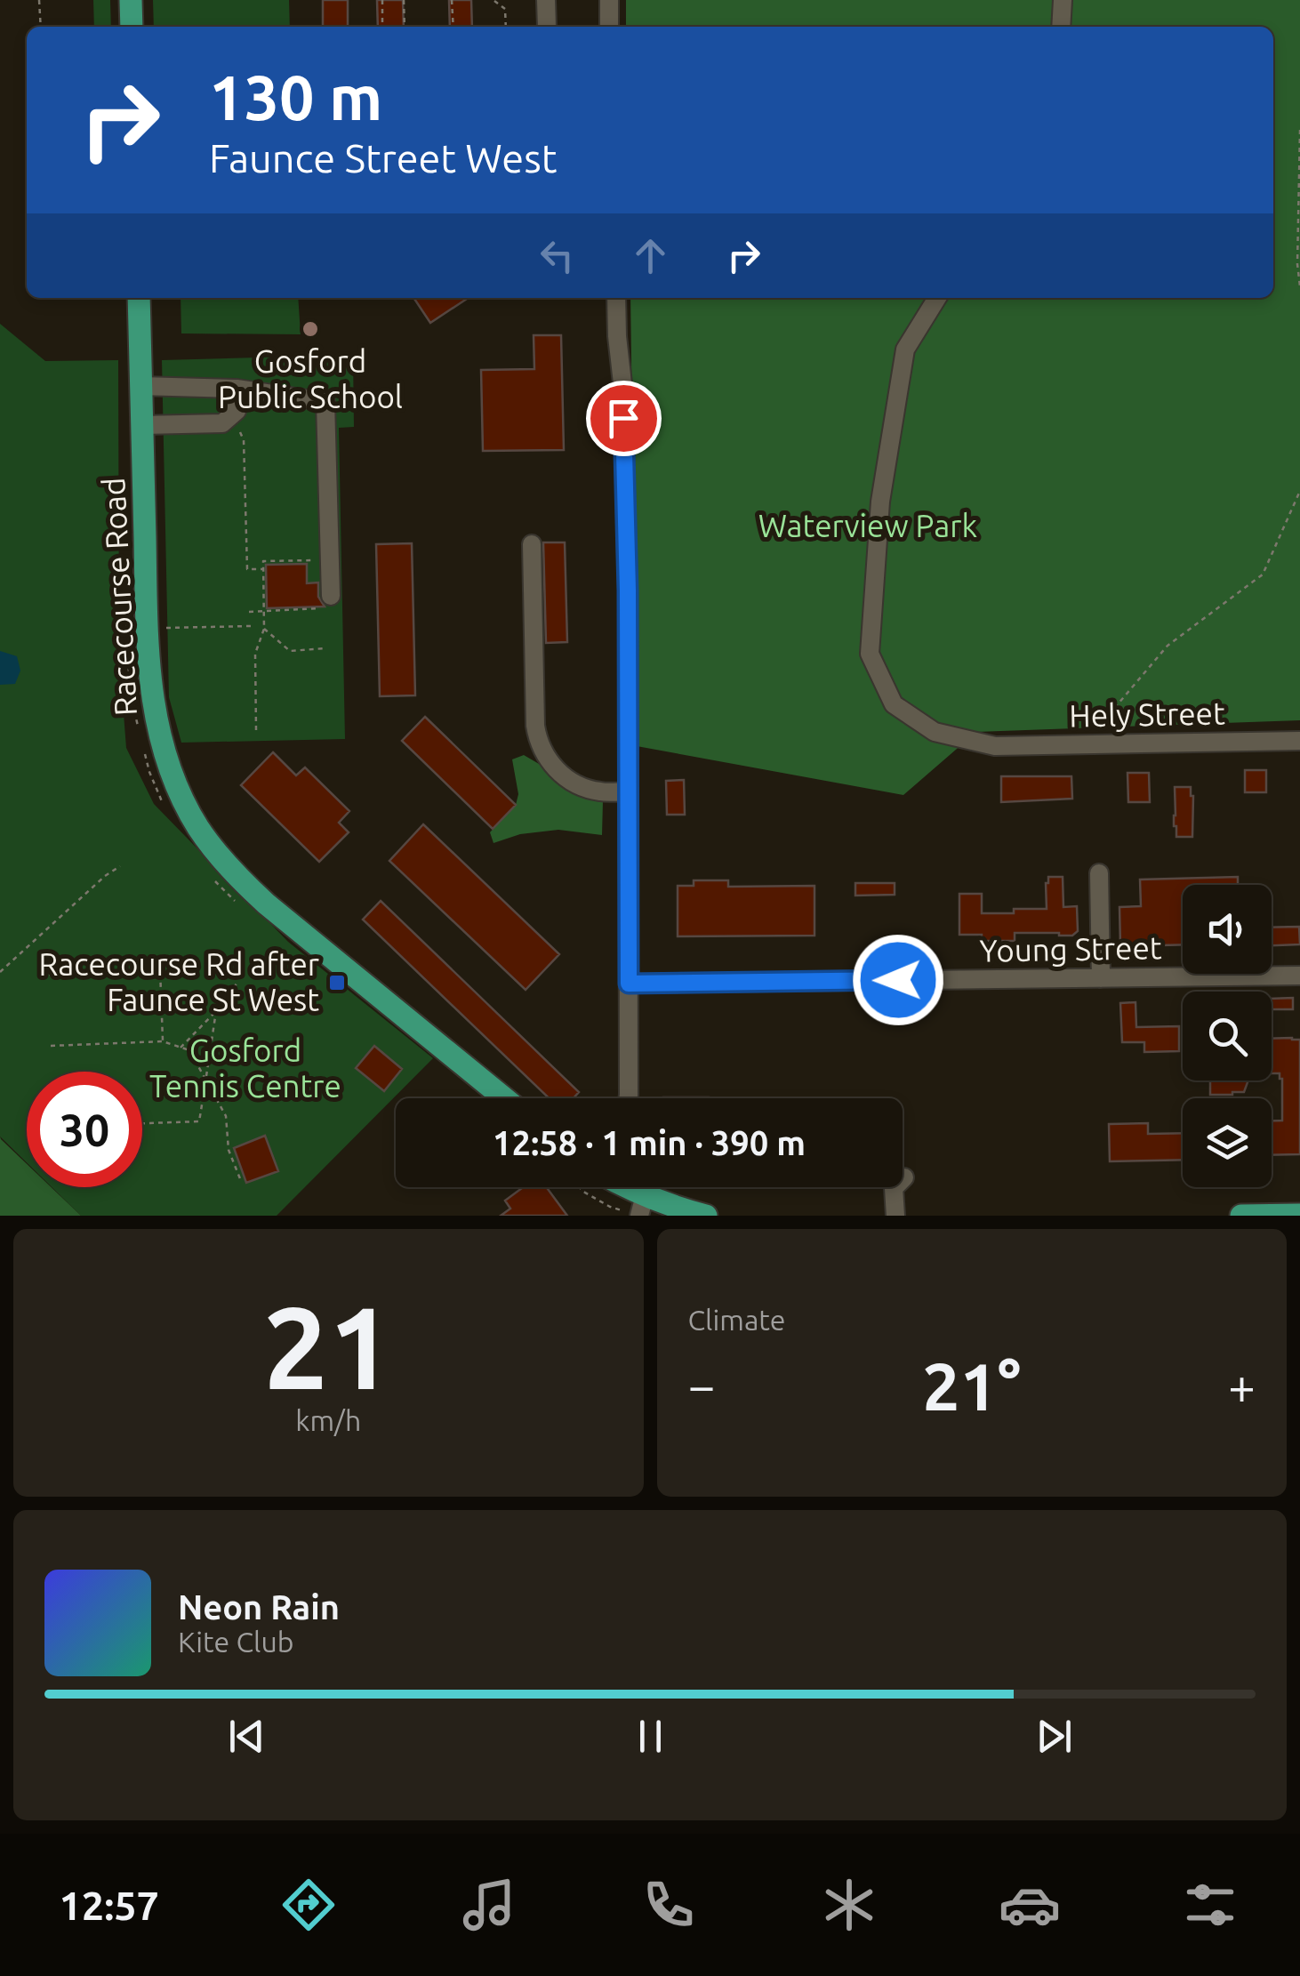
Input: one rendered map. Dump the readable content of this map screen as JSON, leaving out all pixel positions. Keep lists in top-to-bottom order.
{
  "streets": {
    "main road": ["Racecourse Road"],
    "street": ["Hely Street", "Young Street"]
  },
  "parks": ["Waterview Park", "Gosford Tennis Centre"],
  "places": {
    "other": ["Gosford Public School"],
    "transit": ["Racecourse Rd after Faunce St West"]
  },
  "page": {
    "turn": ["130 m", "Faunce Street West"],
    "limit": "30",
    "trip": "12:58 · 1 min · 390 m",
    "tile": [
      ["21", "km/h"],
      "Climate"
    ],
    "heat": ["−", "21°", "+"],
    "song": ["Neon Rain", "Kite Club"],
    "tabs": "12:57"
  }
}
